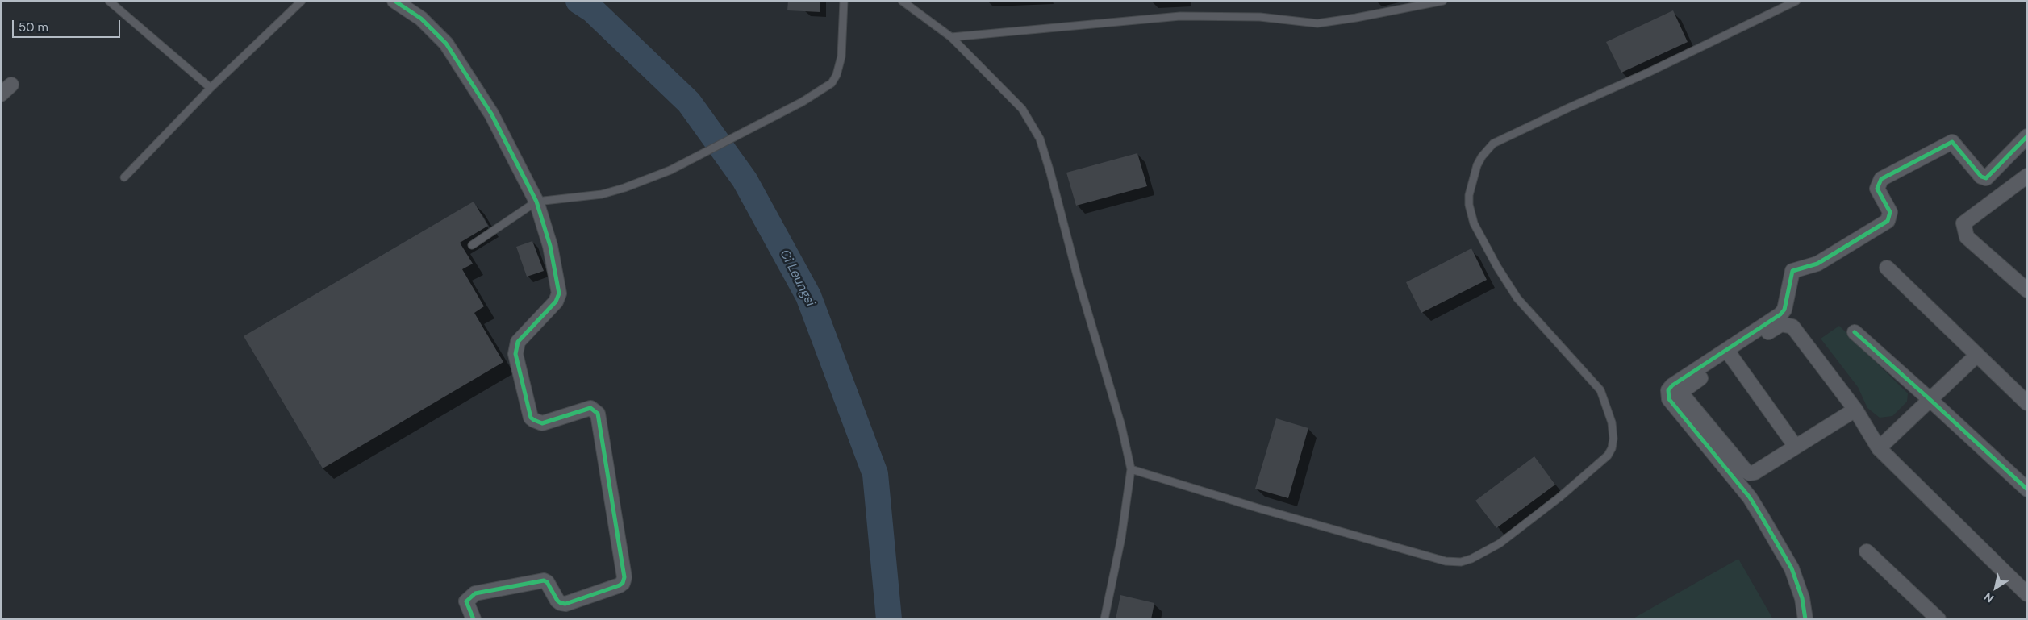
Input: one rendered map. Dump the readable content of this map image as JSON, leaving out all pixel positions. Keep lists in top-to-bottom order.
{
  "water": ["Ci Leungsi"],
  "scale_bar": "50 m",
  "north": "bottom left"
}
